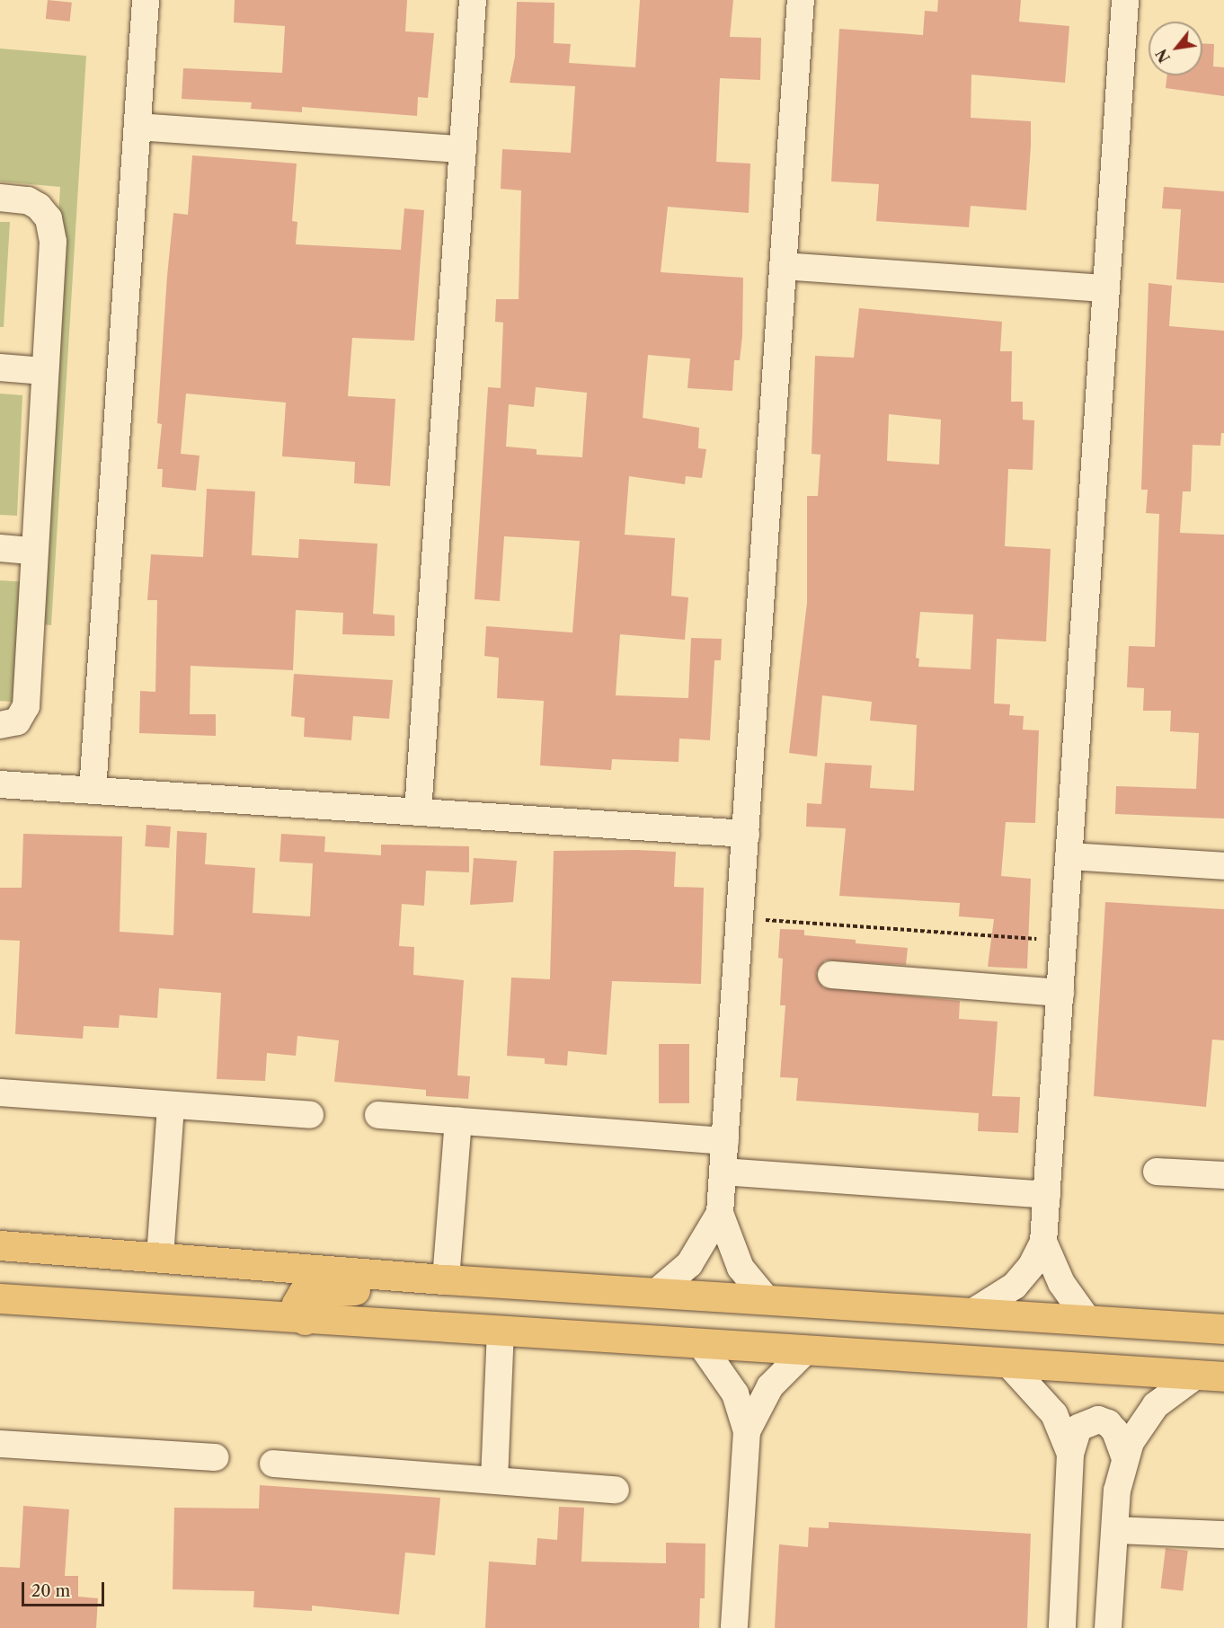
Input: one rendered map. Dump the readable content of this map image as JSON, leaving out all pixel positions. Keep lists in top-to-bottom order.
{
  "scale_bar": "20 m",
  "north": "bottom left"
}
